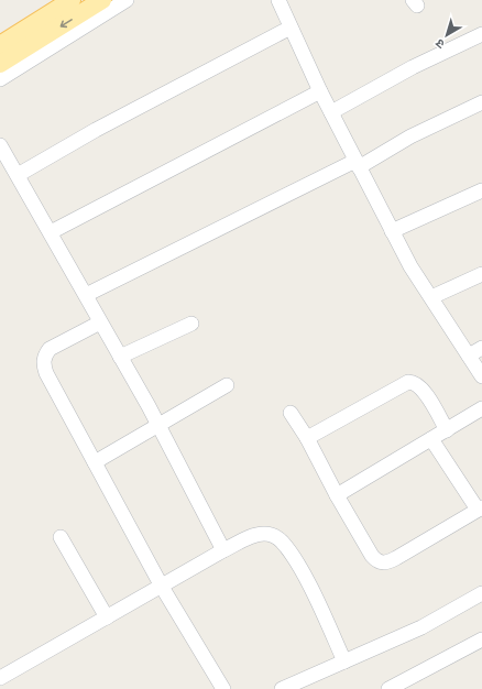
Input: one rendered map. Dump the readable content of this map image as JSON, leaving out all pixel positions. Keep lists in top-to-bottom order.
{
  "north": "bottom left"
}
